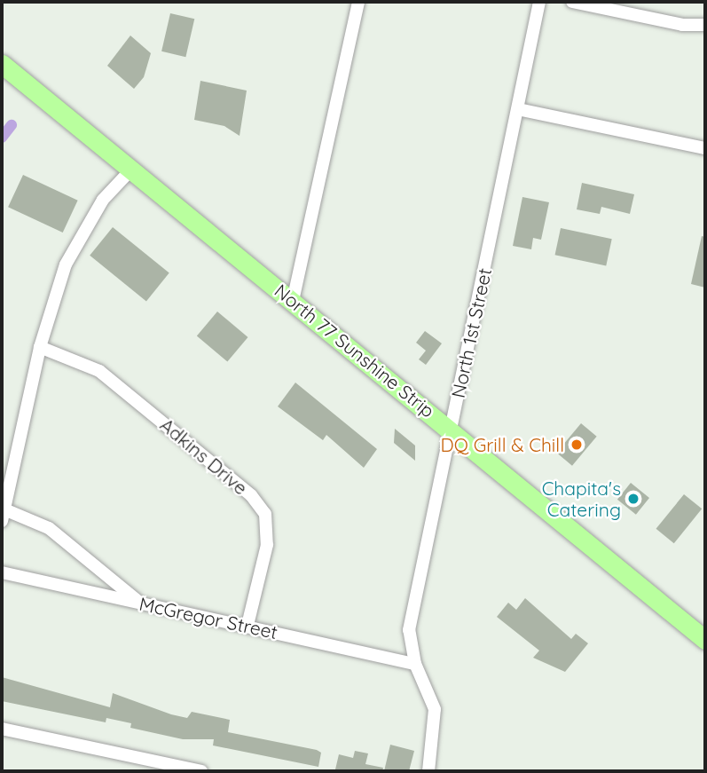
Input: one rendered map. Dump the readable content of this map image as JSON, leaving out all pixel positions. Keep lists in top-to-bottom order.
{
  "streets": {
    "main road": ["North 77 Sunshine Strip"],
    "street": ["North 1st Street", "Adkins Drive", "McGregor Street"]
  },
  "crossings": [
    ["North 1st Street", "North 77 Sunshine Strip"],
    ["North 1st Street", "McGregor Street"],
    ["Adkins Drive", "McGregor Street"]
  ],
  "places": ["DQ Grill & Chill", "Chapita's Catering"]
}
